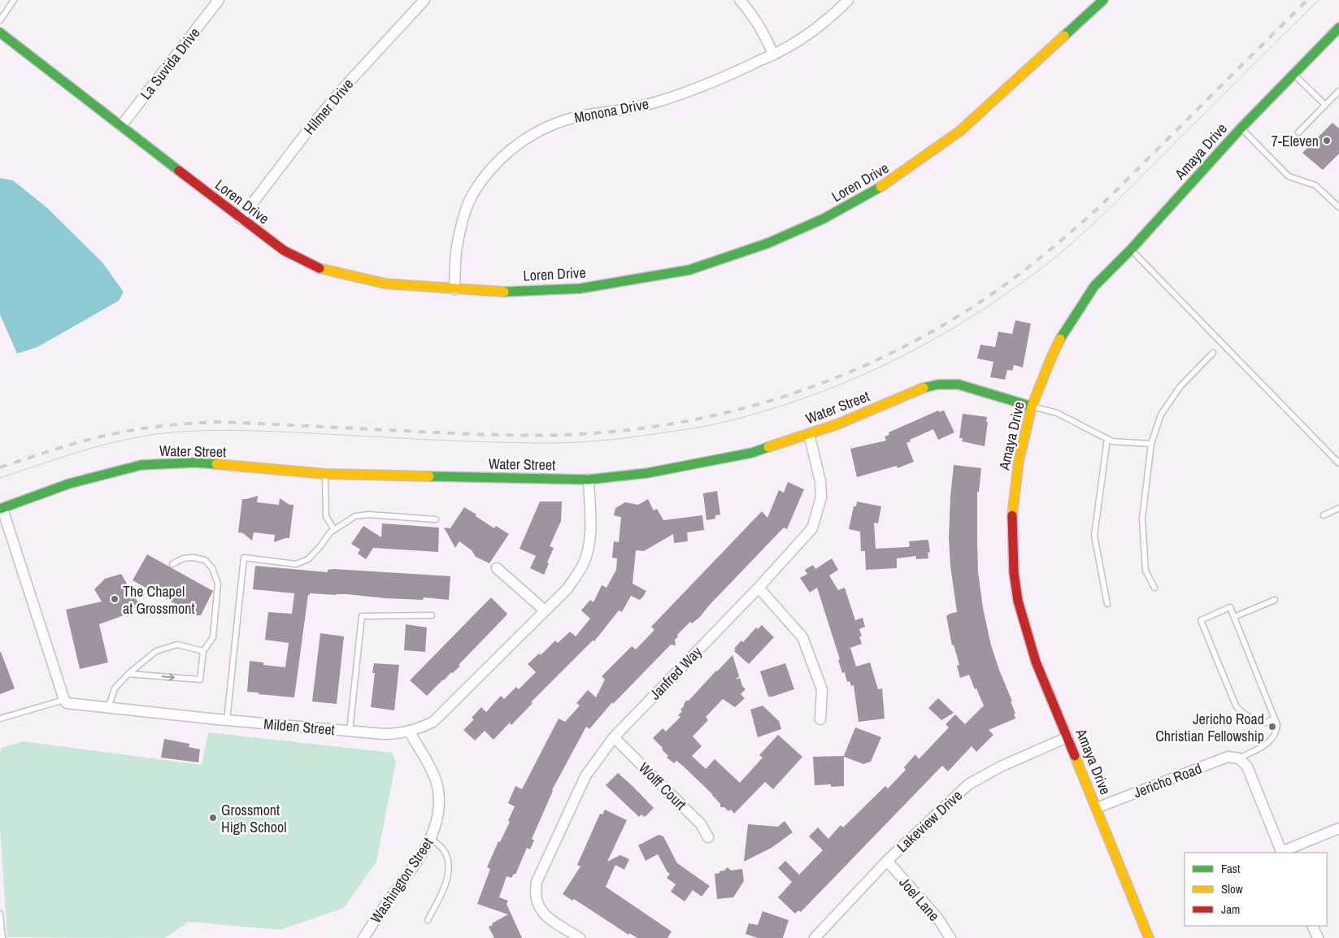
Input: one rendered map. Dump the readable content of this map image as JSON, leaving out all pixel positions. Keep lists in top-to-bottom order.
{
  "streets": {
    "street": [
      "La Suvida Drive",
      "Hilmer Drive",
      "Monona Drive",
      "Amaya Drive",
      "Loren Drive",
      "Water Street",
      "Janfred Way",
      "Milden Street",
      "Jericho Road",
      "Wolff Court",
      "Lakeview Drive",
      "Washington Street",
      "Joel Lane"
    ]
  },
  "crossings": [
    ["La Suvida Drive", "Loren Drive"],
    ["Hilmer Drive", "Loren Drive"],
    ["Monona Drive", "Loren Drive"],
    ["Amaya Drive", "Water Street"],
    ["Amaya Drive", "Jericho Road"],
    ["Amaya Drive", "Lakeview Drive"],
    ["Water Street", "Janfred Way"],
    ["Water Street", "Milden Street"],
    ["Janfred Way", "Wolff Court"],
    ["Milden Street", "Washington Street"],
    ["Lakeview Drive", "Joel Lane"]
  ],
  "places": [
    "7-Eleven",
    "The Chapel at Grossmont",
    "Jericho Road Christian Fellowship",
    "Grossmont High School"
  ],
  "legend": ["Fast", "Slow", "Jam"]
}
